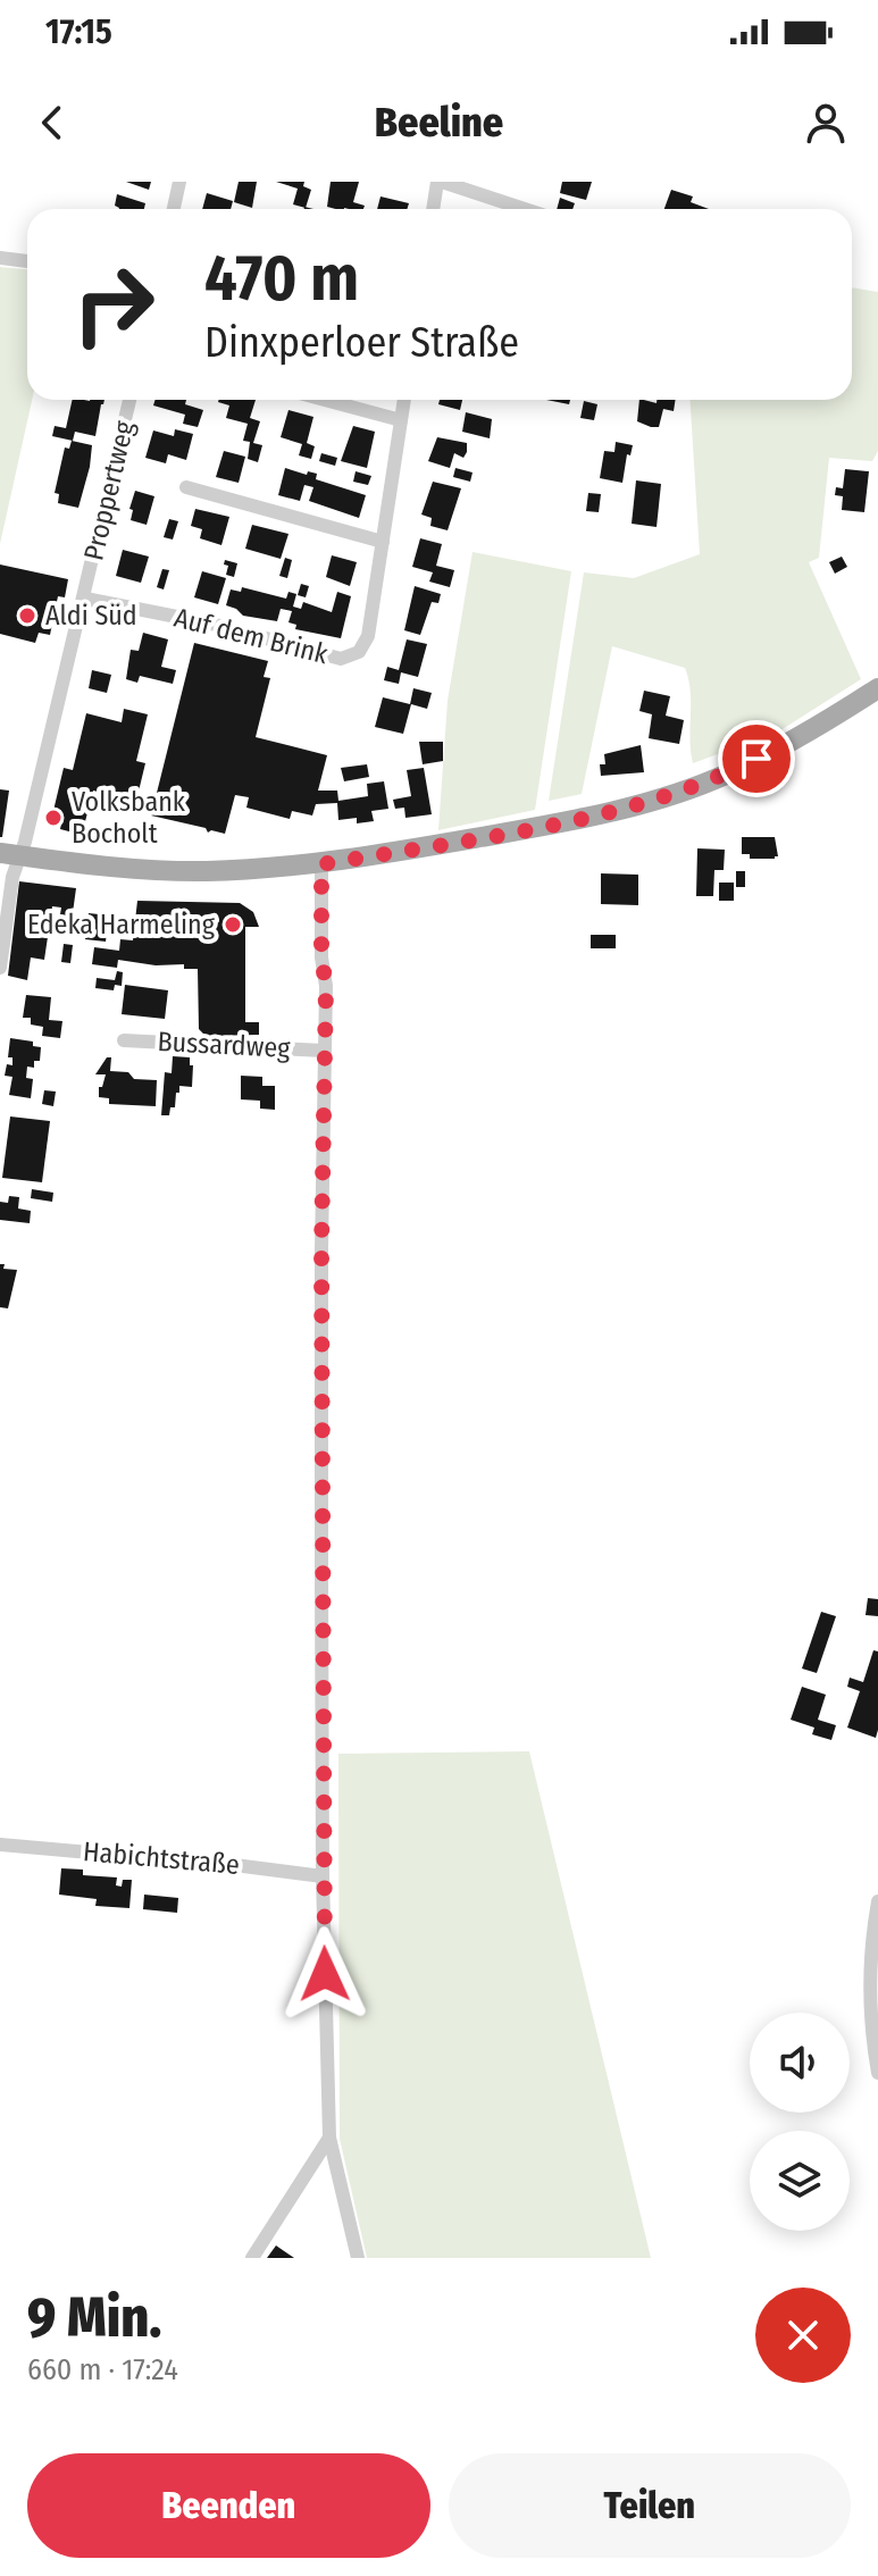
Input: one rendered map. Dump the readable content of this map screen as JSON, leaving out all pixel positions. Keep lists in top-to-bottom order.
{
  "streets": {
    "street": [
      "Proppertweg",
      "Auf dem Brink",
      "Bussardweg",
      "Habichtstraße"
    ]
  },
  "crossings": [
    ["Proppertweg", "Auf dem Brink"],
    ["Bussardweg", "Habichtstraße"]
  ],
  "places": ["Aldi Süd", "Volksbank Bocholt", "Edeka Harmeling"],
  "page": {
    "status": "17:15",
    "header": "Beeline",
    "turn": ["470 m", "Dinxperloer Straße"],
    "heading": ["9 Min.", "660 m · 17:24"],
    "buttons": ["Beenden", "Teilen"]
  }
}
